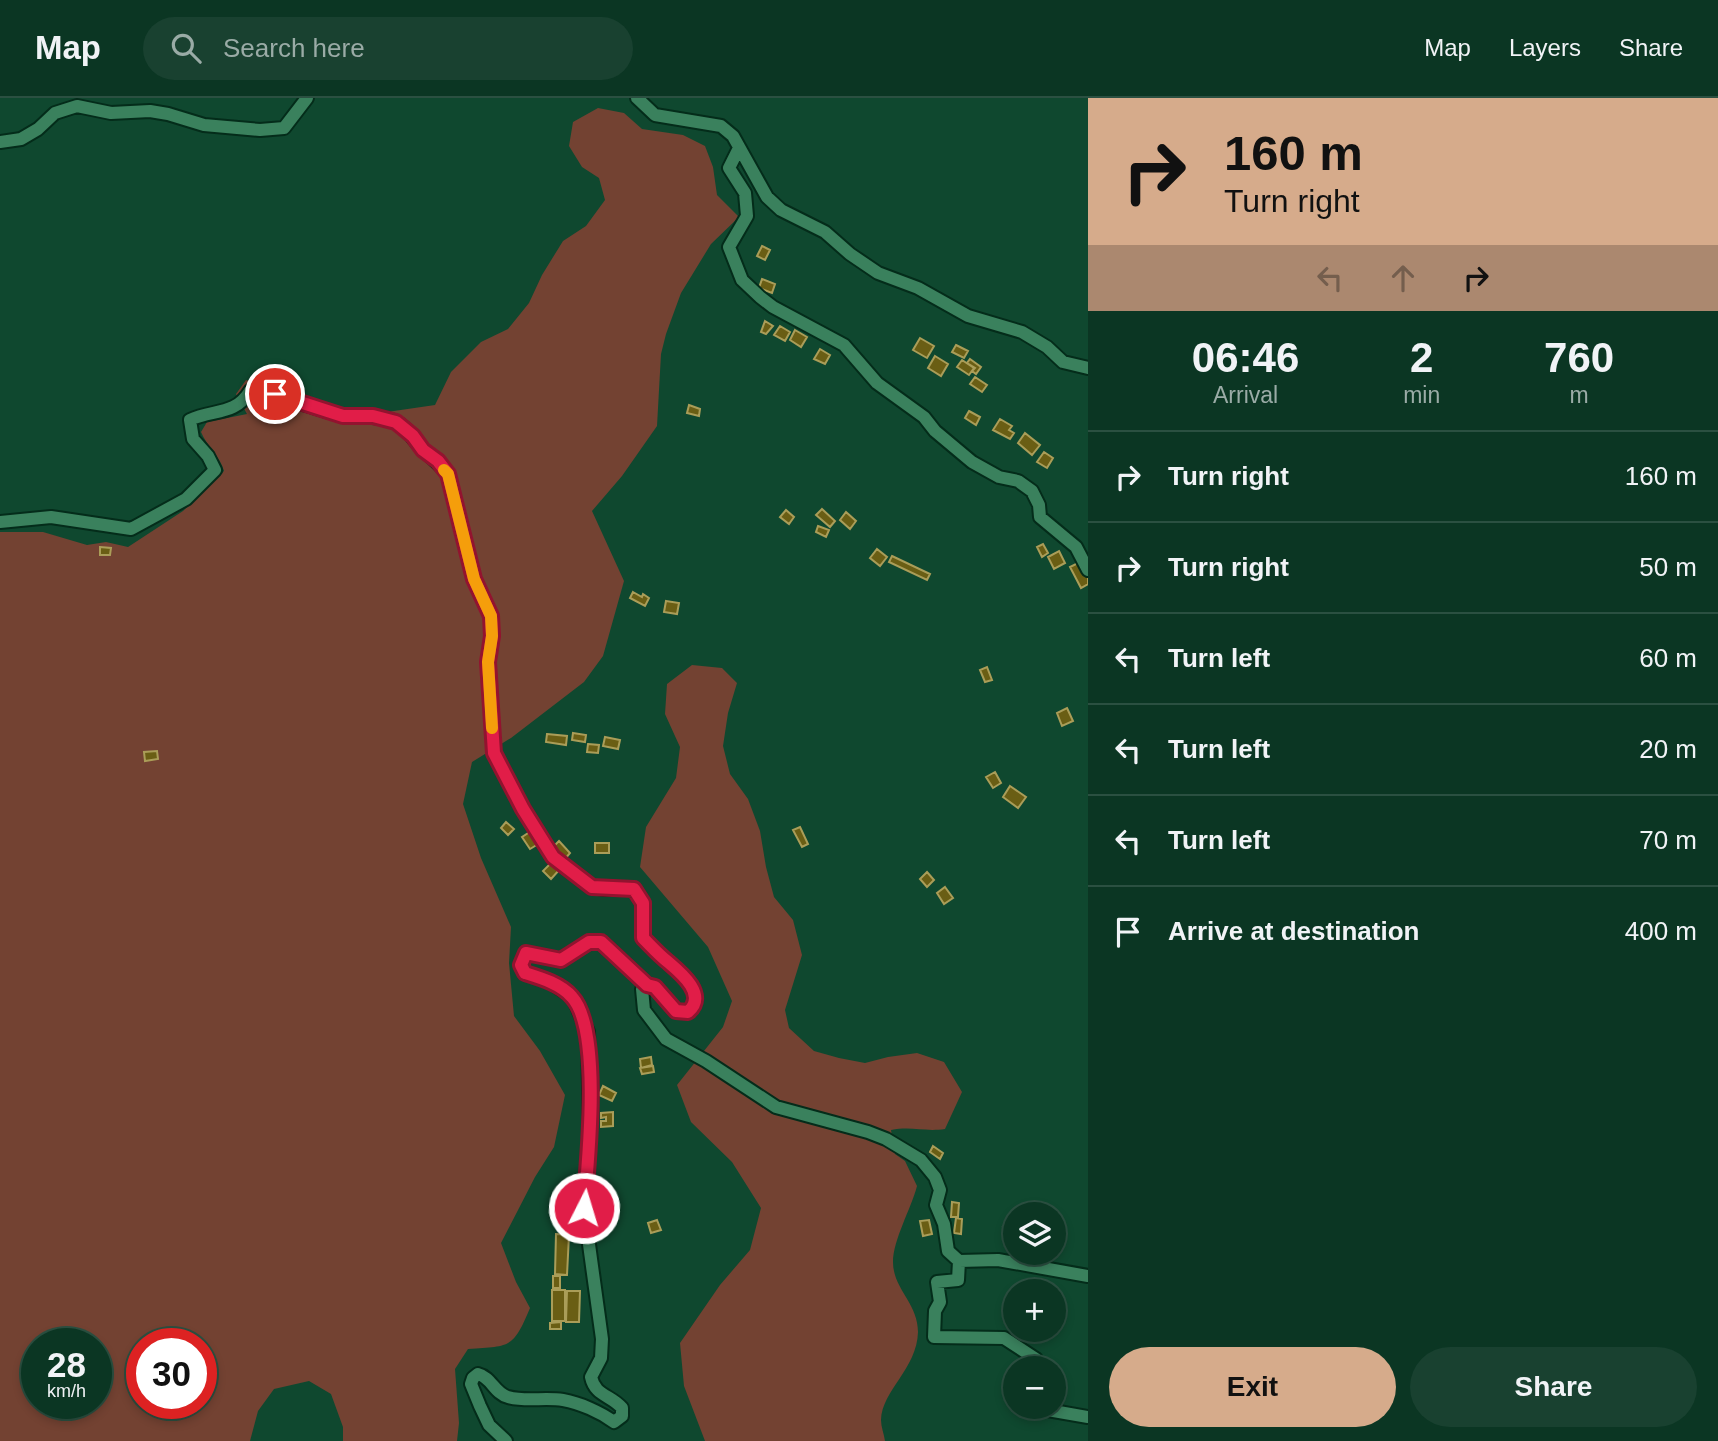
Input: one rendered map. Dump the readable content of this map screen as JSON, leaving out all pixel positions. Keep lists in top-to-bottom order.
{
  "page": {
    "header": "Map",
    "search": "Search here",
    "nav": ["Map", "Layers", "Share"],
    "turn": ["160 m", "Turn right"],
    "eta": [
      "06:46",
      "Arrival",
      "2",
      "min",
      "760",
      "m"
    ],
    "list": [
      {
        "name": "Turn right",
        "value": "160 m"
      },
      {
        "name": "Turn right",
        "value": "50 m"
      },
      {
        "name": "Turn left",
        "value": "60 m"
      },
      {
        "name": "Turn left",
        "value": "20 m"
      },
      {
        "name": "Turn left",
        "value": "70 m"
      },
      {
        "name": "Arrive at destination",
        "value": "400 m"
      }
    ],
    "map_buttons": ["+", "−"],
    "speed": "28 km/h",
    "limit": "30",
    "buttons": ["Exit", "Share"]
  }
}
